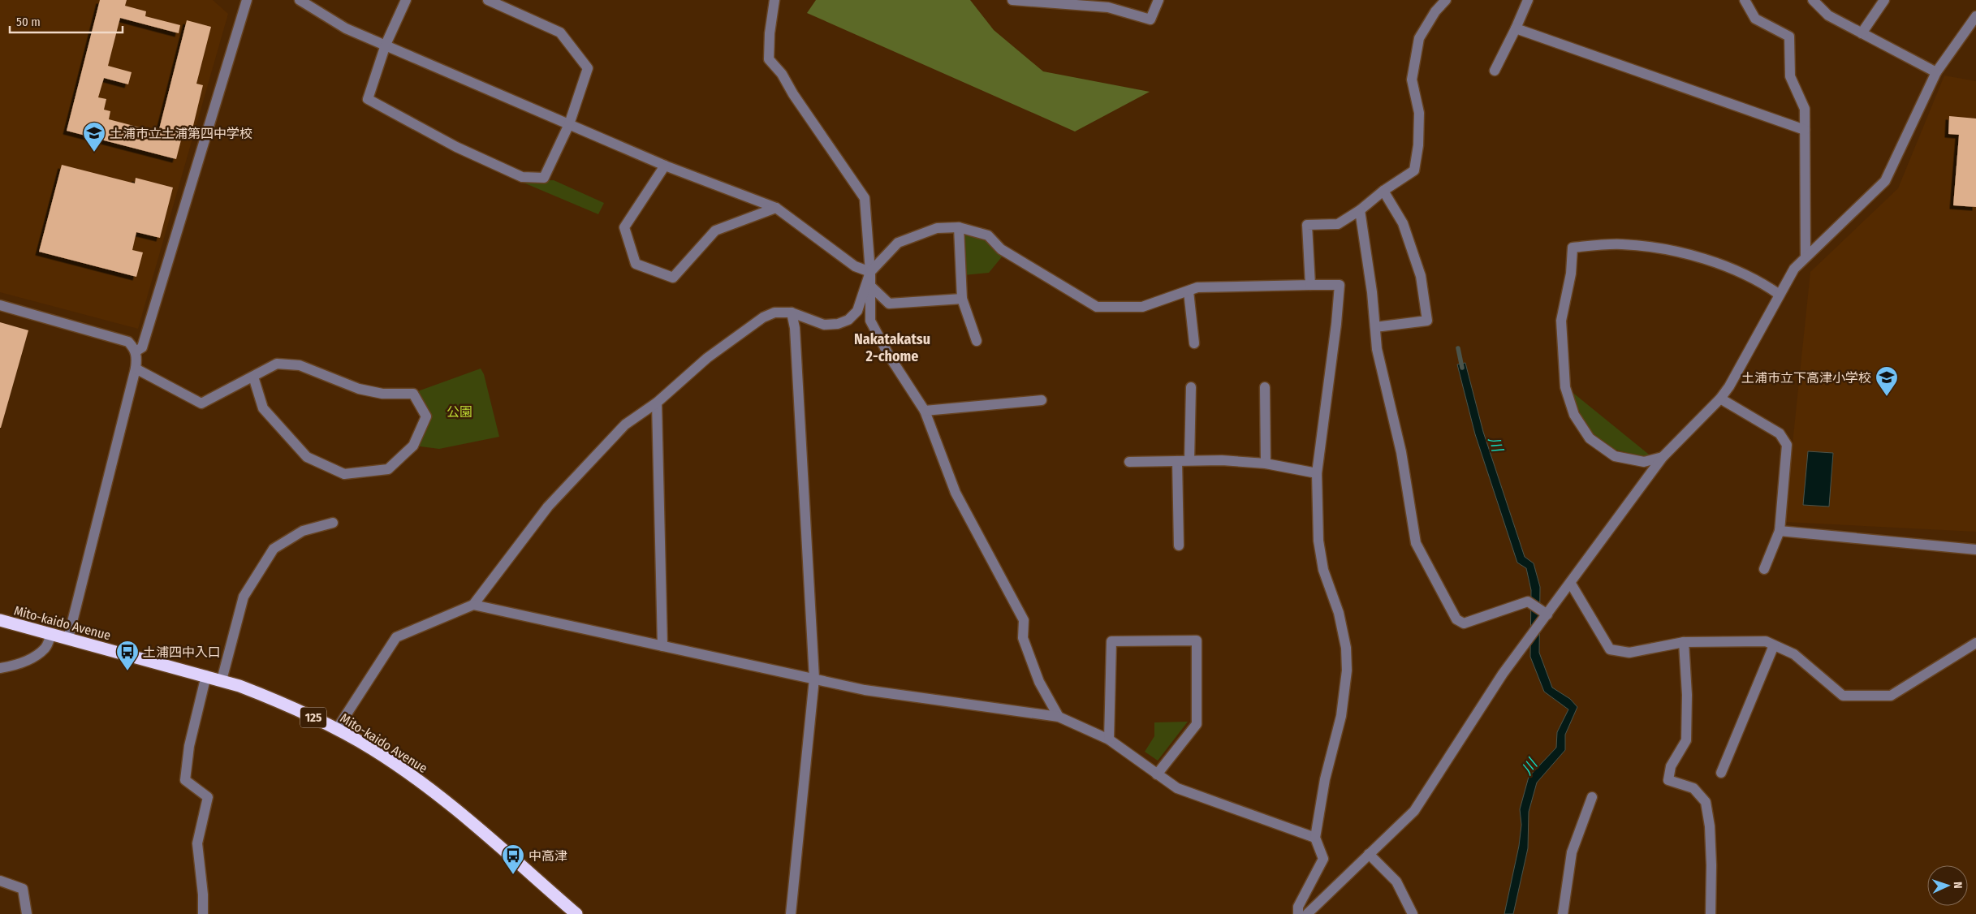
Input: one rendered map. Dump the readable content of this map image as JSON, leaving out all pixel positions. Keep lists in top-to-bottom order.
{
  "streets": {
    "highway": ["Mito-kaido Avenue", "125"]
  },
  "districts": ["Nakatakatsu 2-chome"],
  "water": ["川"],
  "parks": ["公園"],
  "places": {
    "school or university": ["土浦市立土浦第四中学校", "土浦市立下高津小学校"],
    "bus stop": ["土浦四中入口", "中高津"]
  },
  "scale_bar": "50 m",
  "north": "right"
}
